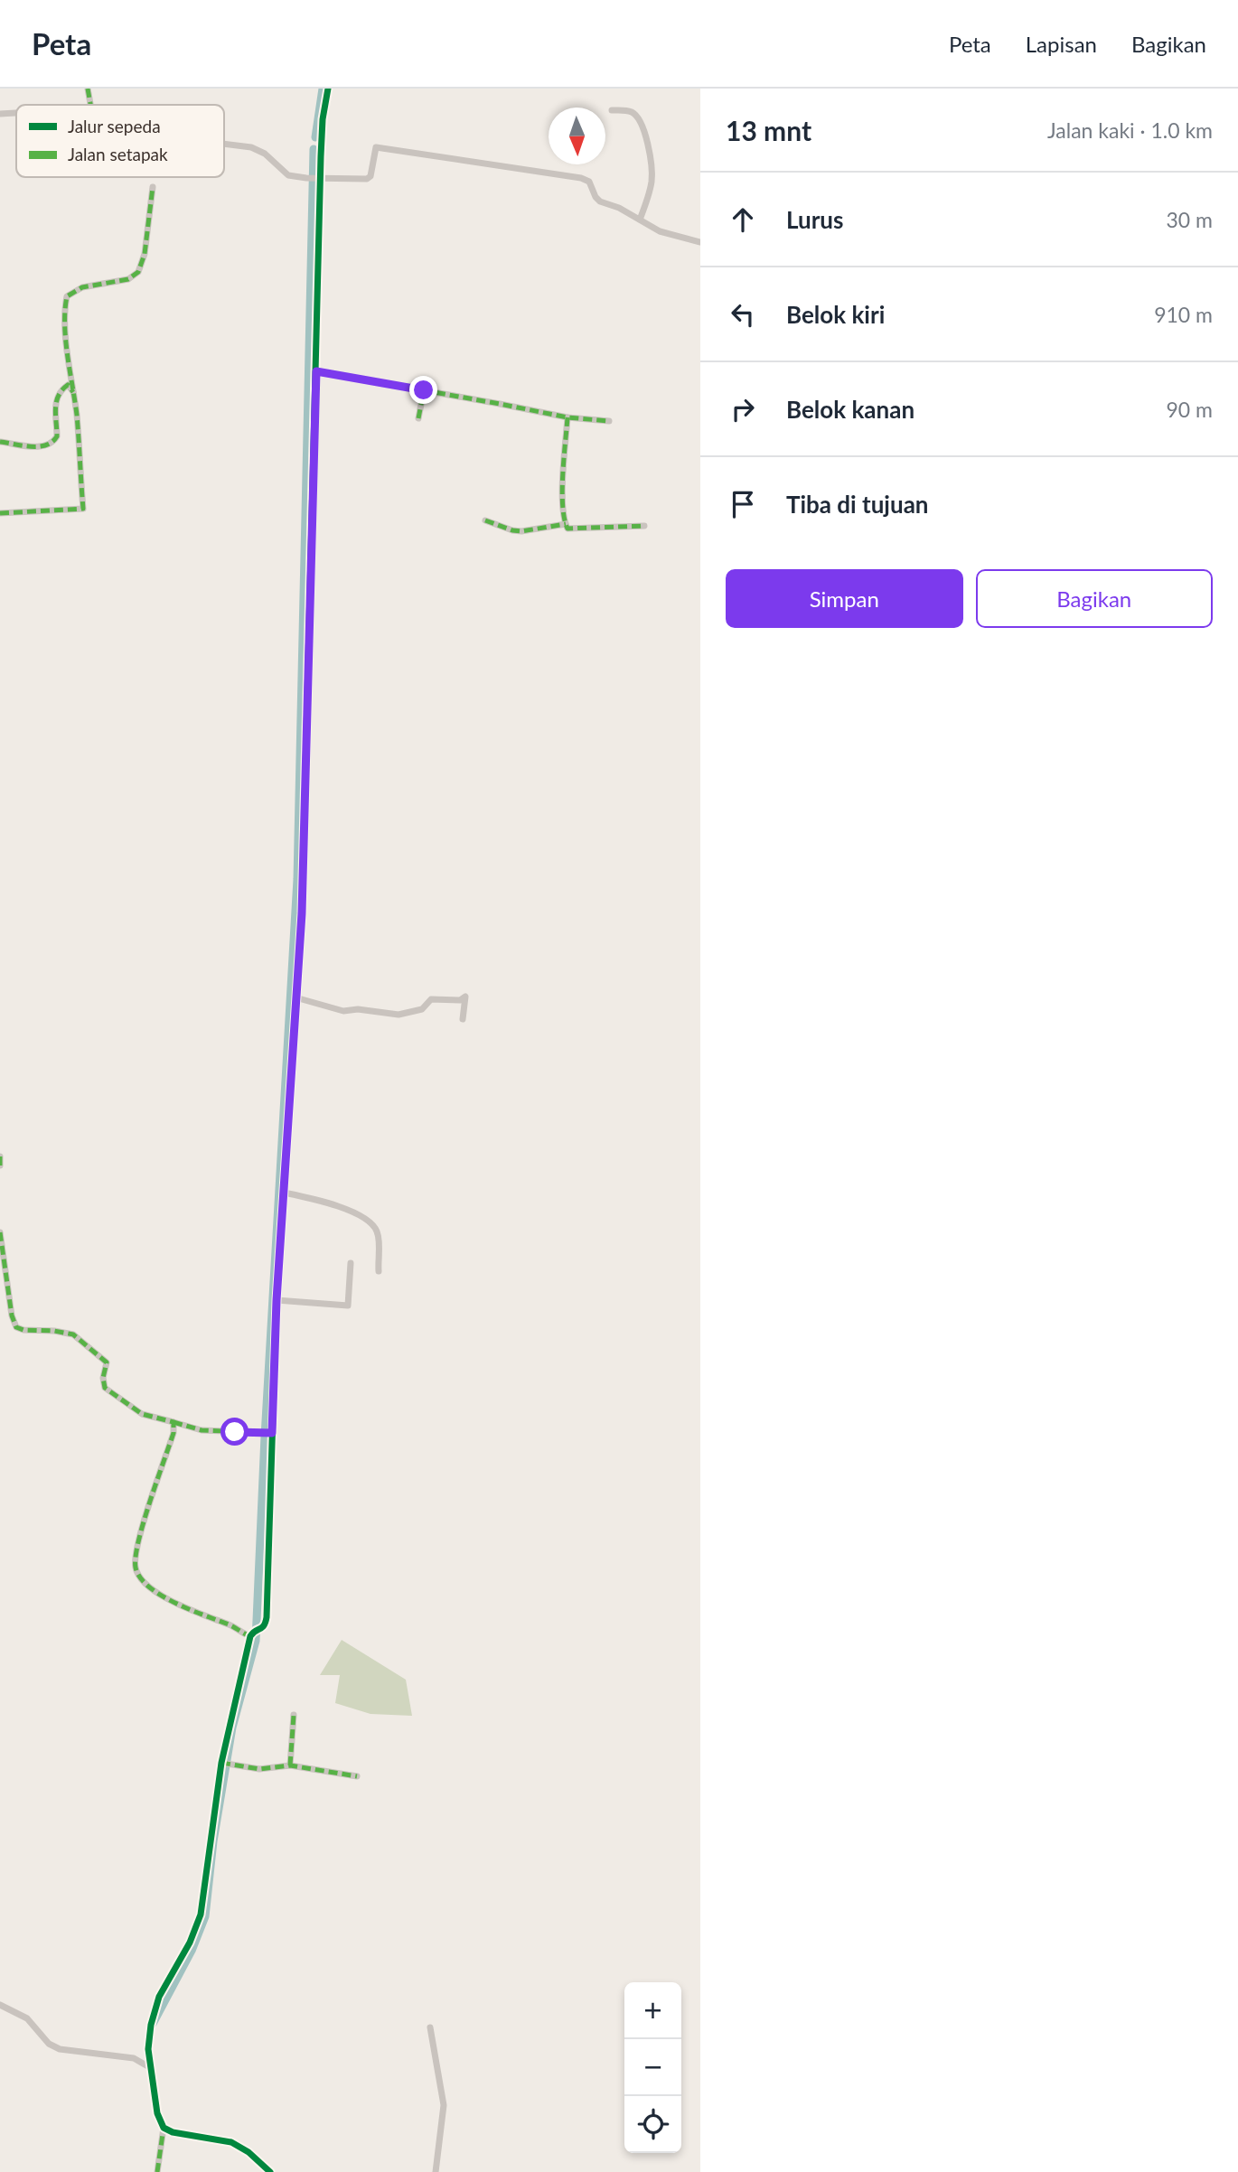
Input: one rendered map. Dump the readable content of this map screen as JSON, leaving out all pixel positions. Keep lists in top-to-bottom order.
{
  "legend": ["Jalur sepeda", "Jalan setapak"],
  "north": "bottom",
  "page": {
    "header": "Peta",
    "nav": ["Peta", "Lapisan", "Bagikan"],
    "heading": ["13 mnt", "Jalan kaki · 1.0 km"],
    "list": [
      ["Lurus", "30 m"],
      ["Belok kiri", "910 m"],
      ["Belok kanan", "90 m"],
      "Tiba di tujuan"
    ],
    "buttons": ["Simpan", "Bagikan"],
    "map_buttons": ["+", "−"]
  }
}
